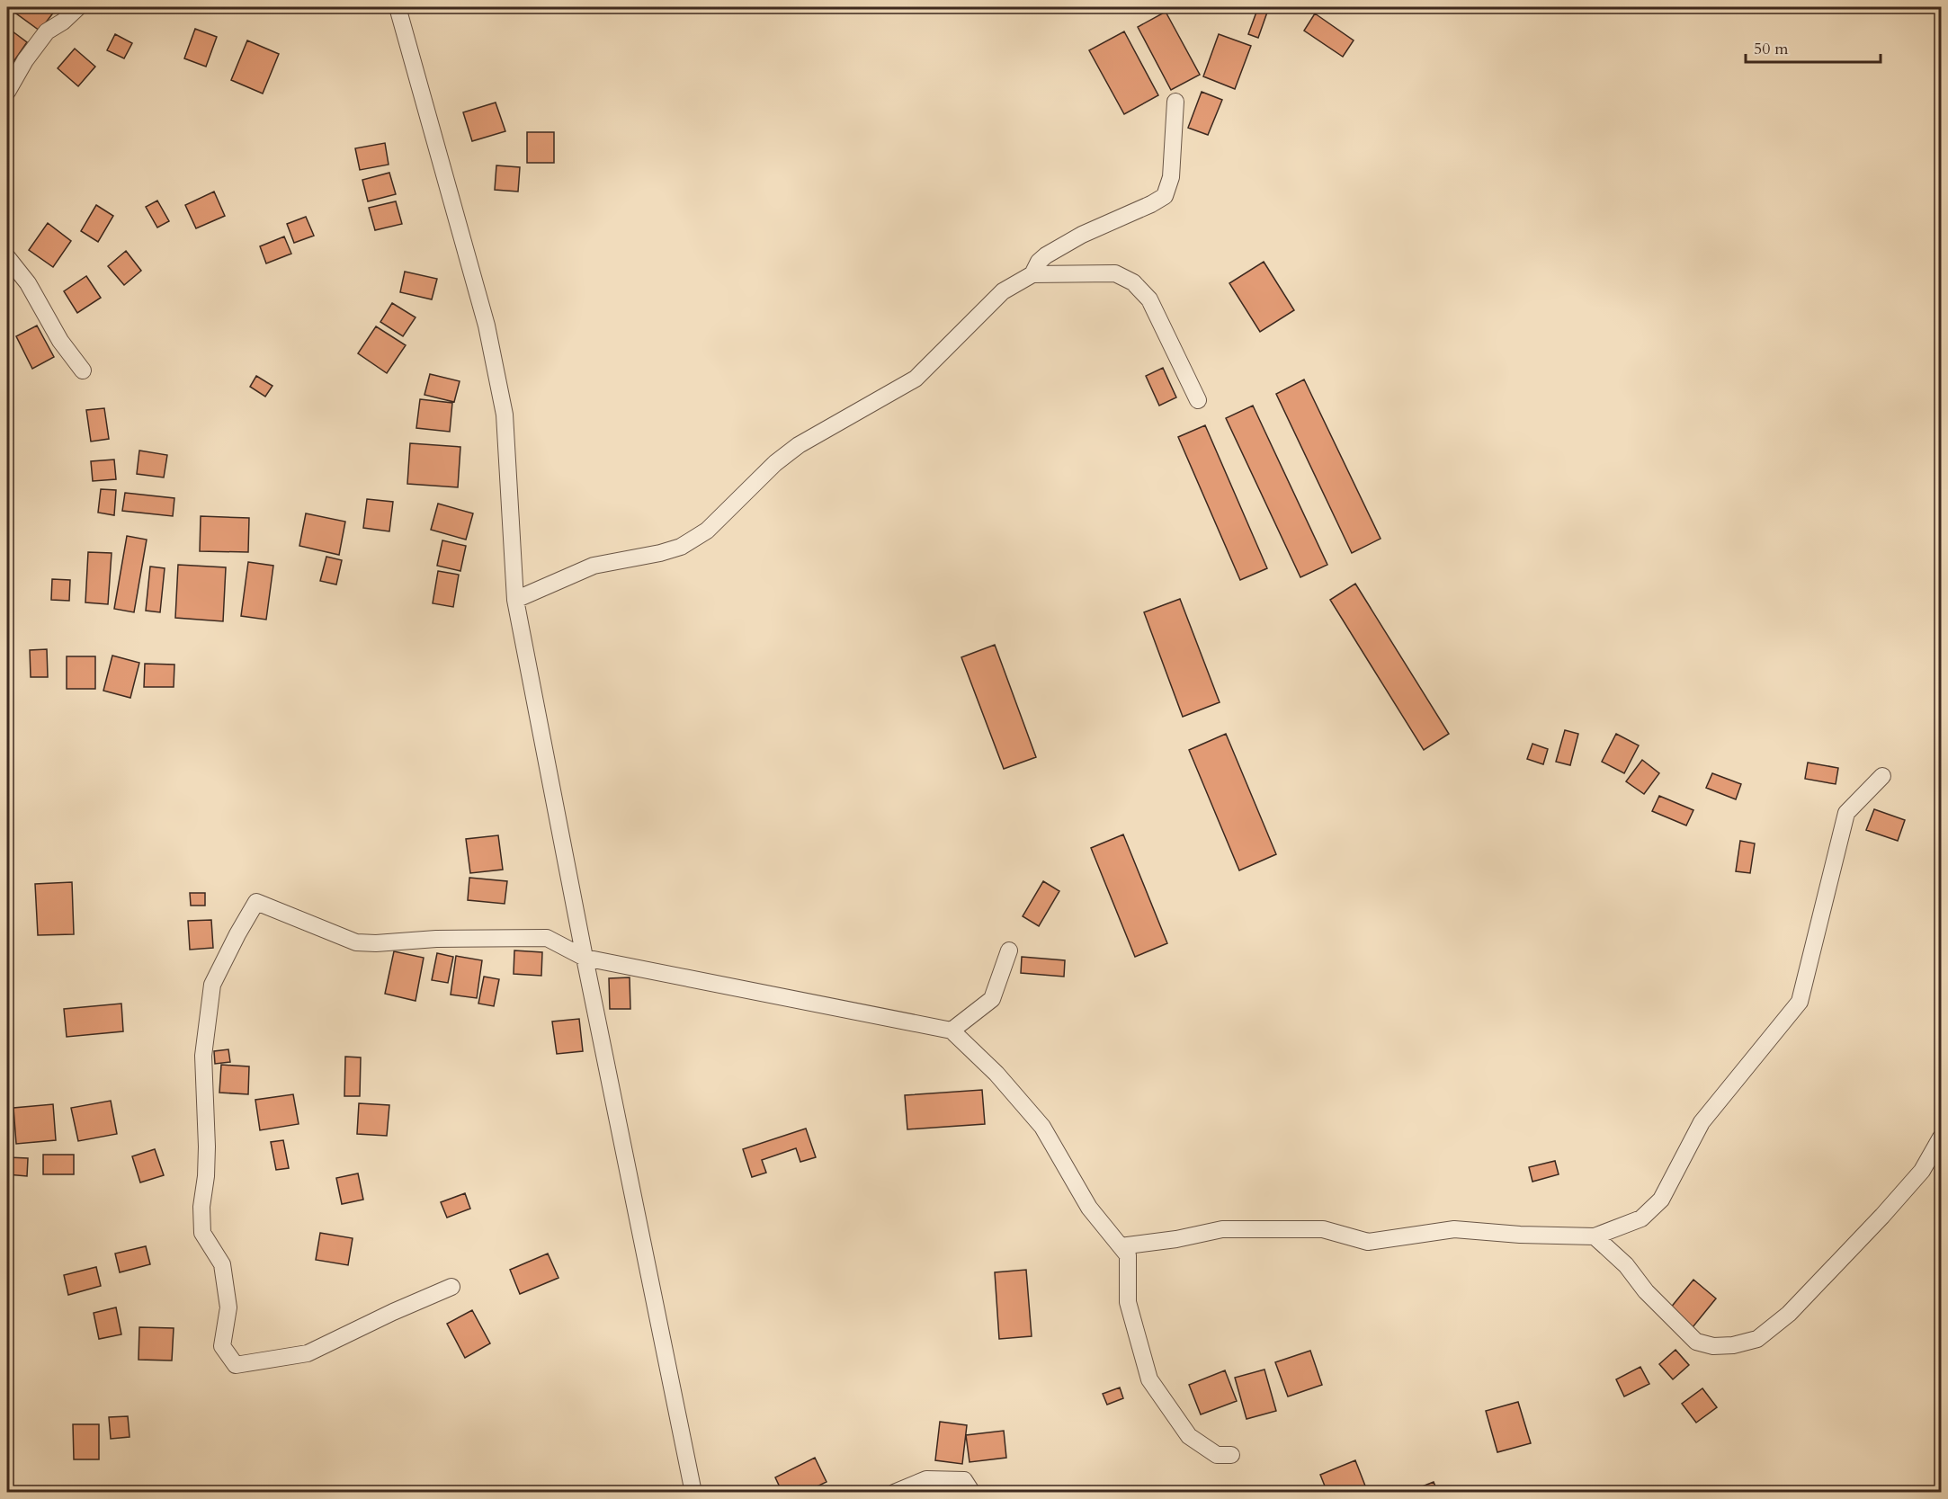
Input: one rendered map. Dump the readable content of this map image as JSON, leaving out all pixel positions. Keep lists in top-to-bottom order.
{
  "scale_bar": "50 m"
}
